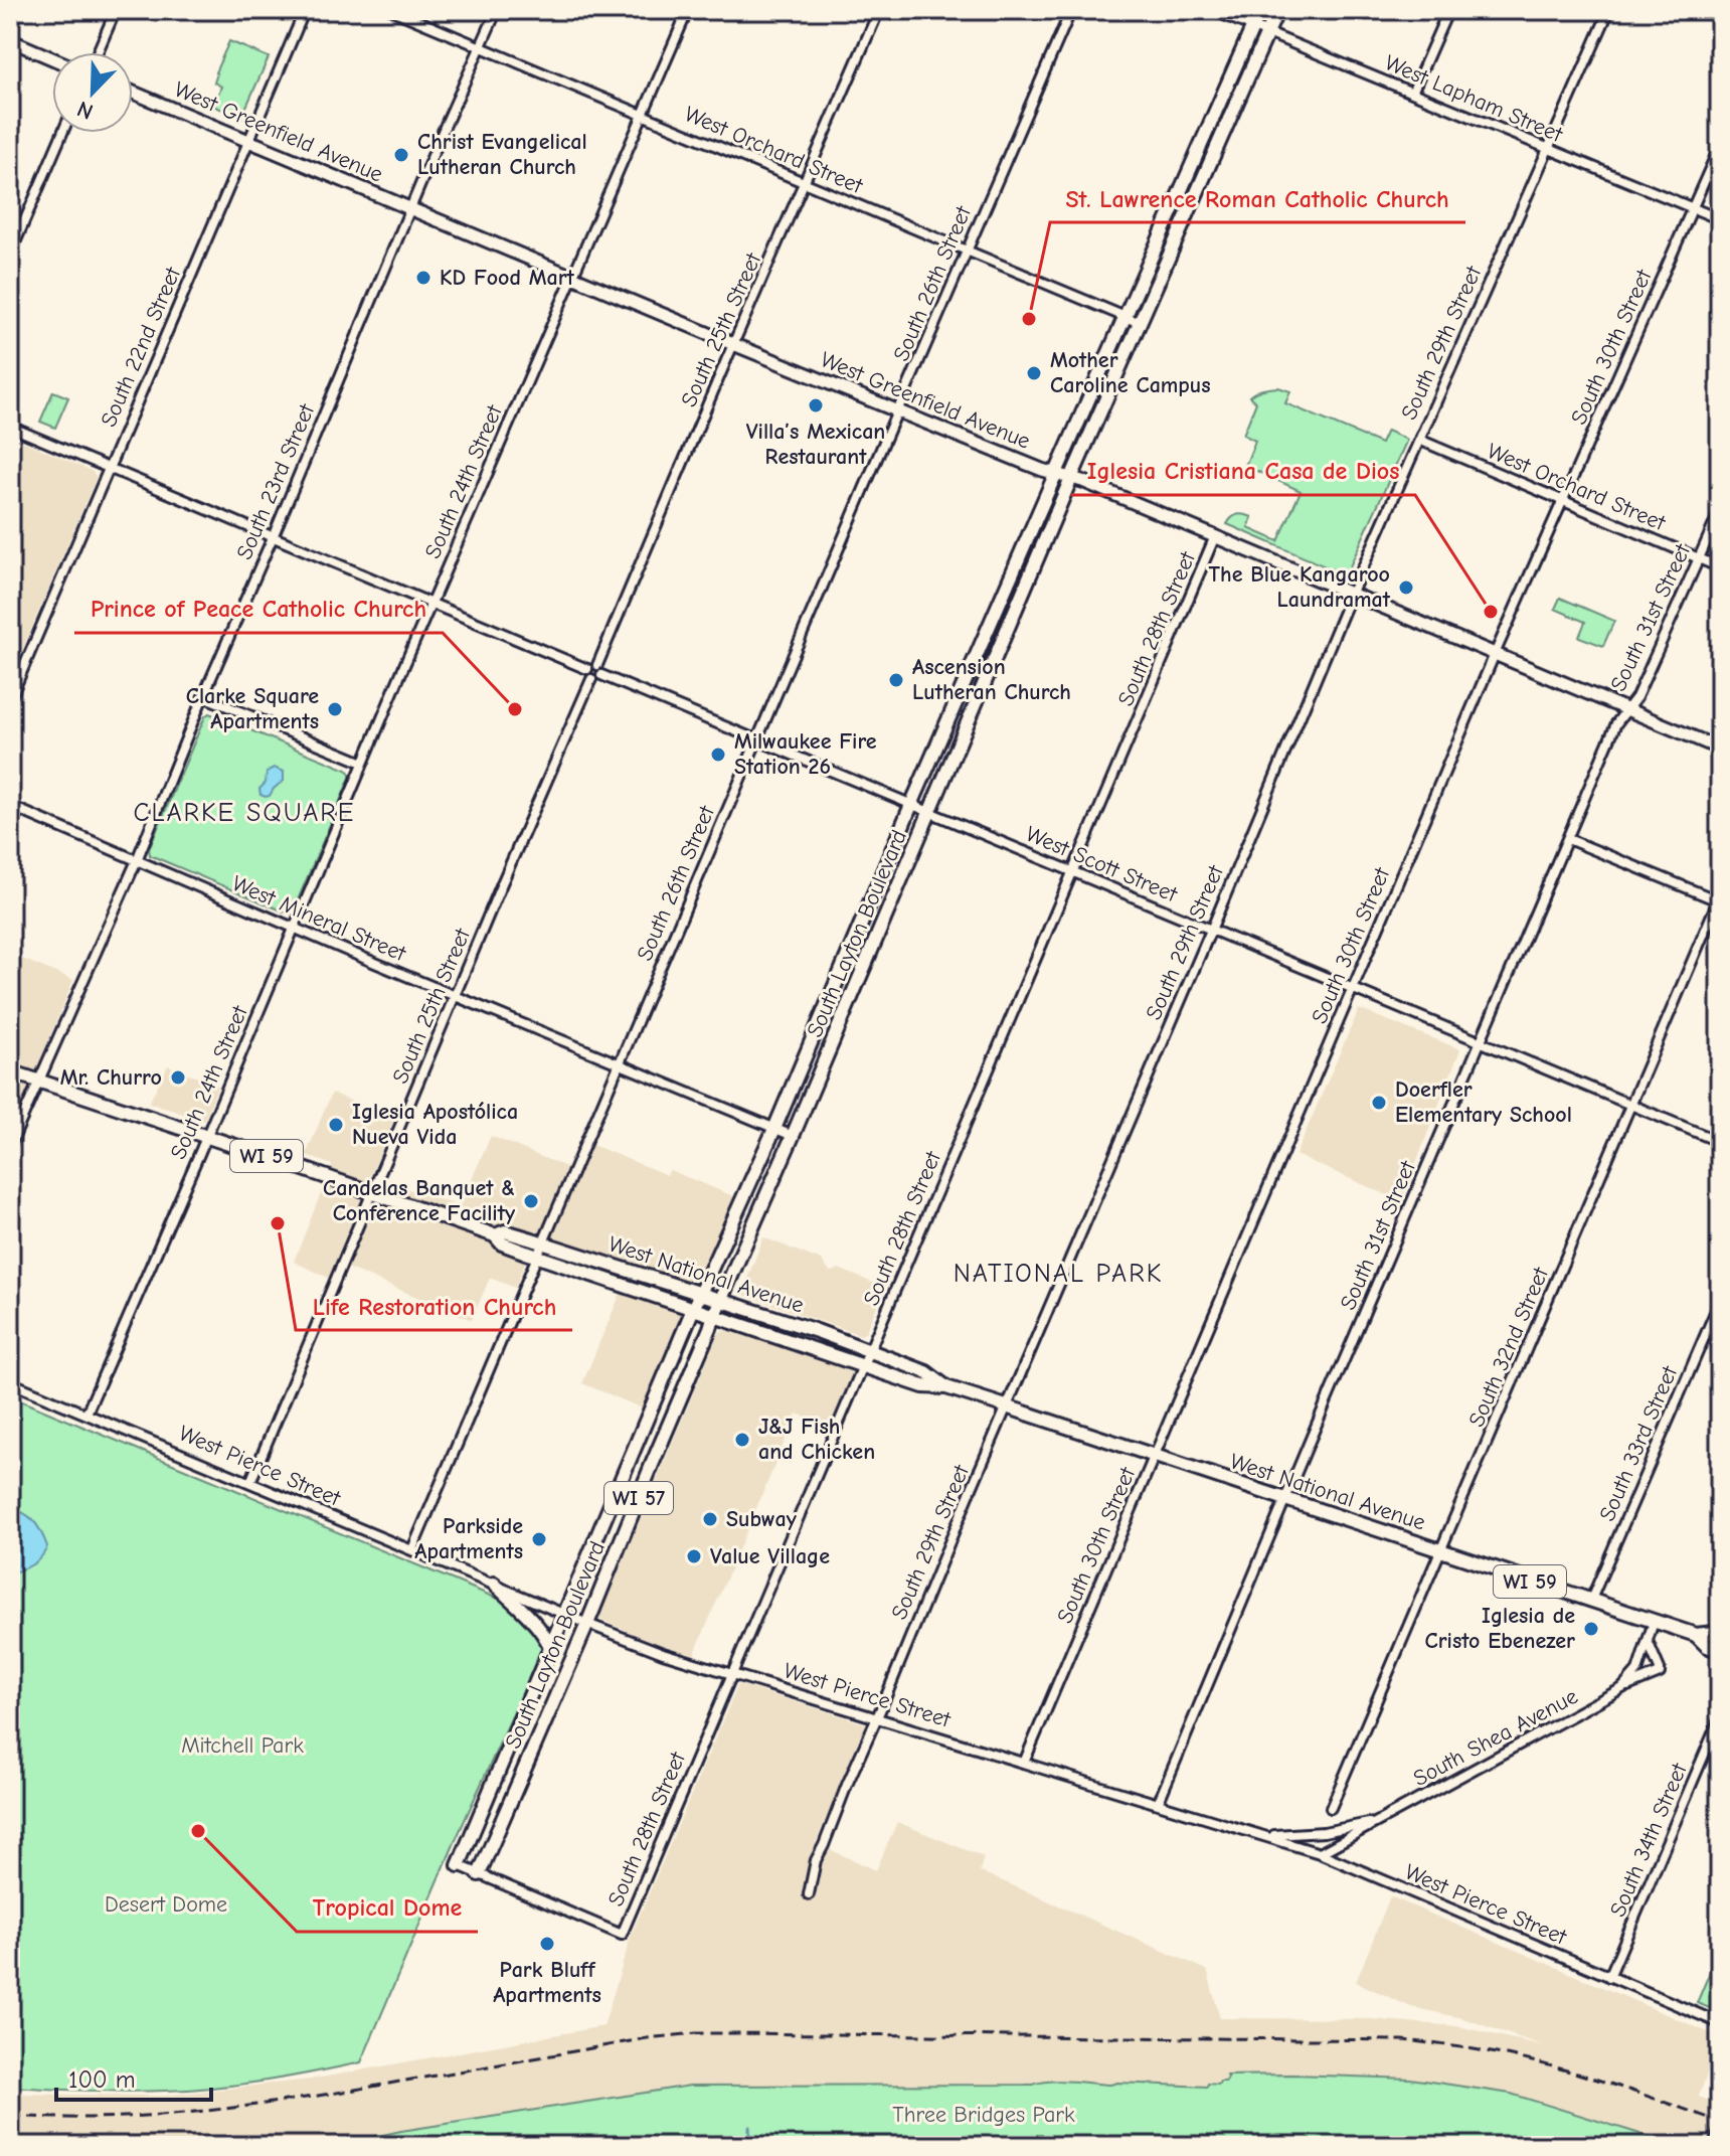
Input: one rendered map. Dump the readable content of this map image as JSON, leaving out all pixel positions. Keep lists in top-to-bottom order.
{
  "streets": {
    "main road": [
      "West Greenfield Avenue",
      "South Layton Boulevard",
      "WI 59",
      "West National Avenue",
      "WI 57"
    ],
    "street": [
      "West Lapham Street",
      "West Orchard Street",
      "South 26th Street",
      "South 25th Street",
      "South 29th Street",
      "South 22nd Street",
      "South 30th Street",
      "South 23rd Street",
      "South 24th Street",
      "South 31st Street",
      "South 28th Street",
      "West Scott Street",
      "West Mineral Street",
      "South 32nd Street",
      "South 33rd Street",
      "West Pierce Street",
      "South Shea Avenue",
      "South 34th Street"
    ]
  },
  "crossings": [
    ["West Lapham Street", "South 29th Street"],
    ["West Lapham Street", "South 30th Street"],
    ["West Lapham Street", "South Layton Boulevard"],
    ["West Greenfield Avenue", "South 26th Street"],
    ["West Greenfield Avenue", "South 25th Street"],
    ["West Greenfield Avenue", "South 29th Street"],
    ["West Greenfield Avenue", "South 22nd Street"],
    ["West Greenfield Avenue", "South 30th Street"],
    ["West Greenfield Avenue", "South 23rd Street"],
    ["West Greenfield Avenue", "South 24th Street"],
    ["West Greenfield Avenue", "South 31st Street"],
    ["West Greenfield Avenue", "South 28th Street"],
    ["West Greenfield Avenue", "South Layton Boulevard"],
    ["West Orchard Street", "South 26th Street"],
    ["West Orchard Street", "South 25th Street"],
    ["West Orchard Street", "South 29th Street"],
    ["West Orchard Street", "South 30th Street"],
    ["West Orchard Street", "South 23rd Street"],
    ["West Orchard Street", "South 24th Street"],
    ["West Orchard Street", "South 31st Street"],
    ["West Orchard Street", "South Layton Boulevard"],
    ["South 26th Street", "West Scott Street"],
    ["South 26th Street", "West Mineral Street"],
    ["South 26th Street", "West National Avenue"],
    ["South 26th Street", "West Pierce Street"],
    ["South 25th Street", "West Scott Street"],
    ["South 25th Street", "West Mineral Street"],
    ["South 25th Street", "West National Avenue"],
    ["South 25th Street", "West Pierce Street"],
    ["South 29th Street", "West Scott Street"],
    ["South 29th Street", "West National Avenue"],
    ["South 29th Street", "West Pierce Street"],
    ["South 30th Street", "West Scott Street"],
    ["South 30th Street", "West National Avenue"],
    ["South 30th Street", "West Pierce Street"],
    ["South 23rd Street", "West Mineral Street"],
    ["South 23rd Street", "West National Avenue"],
    ["South 24th Street", "West Mineral Street"],
    ["South 24th Street", "West National Avenue"],
    ["South 24th Street", "West Pierce Street"],
    ["South 31st Street", "West Scott Street"],
    ["South 31st Street", "West National Avenue"],
    ["South 31st Street", "West Pierce Street"],
    ["South 28th Street", "West Scott Street"],
    ["South 28th Street", "South Layton Boulevard"],
    ["South 28th Street", "West National Avenue"],
    ["South 28th Street", "West Pierce Street"],
    ["West Scott Street", "South Layton Boulevard"],
    ["West Scott Street", "South 32nd Street"],
    ["West Mineral Street", "South Layton Boulevard"],
    ["South Layton Boulevard", "West National Avenue"],
    ["South Layton Boulevard", "West Pierce Street"],
    ["West National Avenue", "South 32nd Street"],
    ["West National Avenue", "South 33rd Street"],
    ["West National Avenue", "South Shea Avenue"],
    ["West Pierce Street", "South Shea Avenue"],
    ["West Pierce Street", "South 34th Street"]
  ],
  "districts": ["CLARKE SQUARE", "NATIONAL PARK"],
  "parks": ["Mitchell Park", "Desert Dome", "Three Bridges Park"],
  "places": [
    "Christ Evangelical Lutheran Church",
    "KD Food Mart",
    "St. Lawrence Roman Catholic Church",
    "Mother Caroline Campus",
    "Villa’s Mexican Restaurant",
    "The Blue Kangaroo Laundramat",
    "Iglesia Cristiana Casa de Dios",
    "Ascension Lutheran Church",
    "Clarke Square Apartments",
    "Prince of Peace Catholic Church",
    "Milwaukee Fire Station 26",
    "Mr. Churro",
    "Doerfler Elementary School",
    "Iglesia Apostólica Nueva Vida",
    "Candelas Banquet & Conference Facility",
    "Life Restoration Church",
    "J&J Fish and Chicken",
    "Subway",
    "Parkside Apartments",
    "Value Village",
    "Iglesia de Cristo Ebenezer",
    "Tropical Dome",
    "Park Bluff Apartments"
  ],
  "scale_bar": "100 m",
  "north": "bottom left"
}
